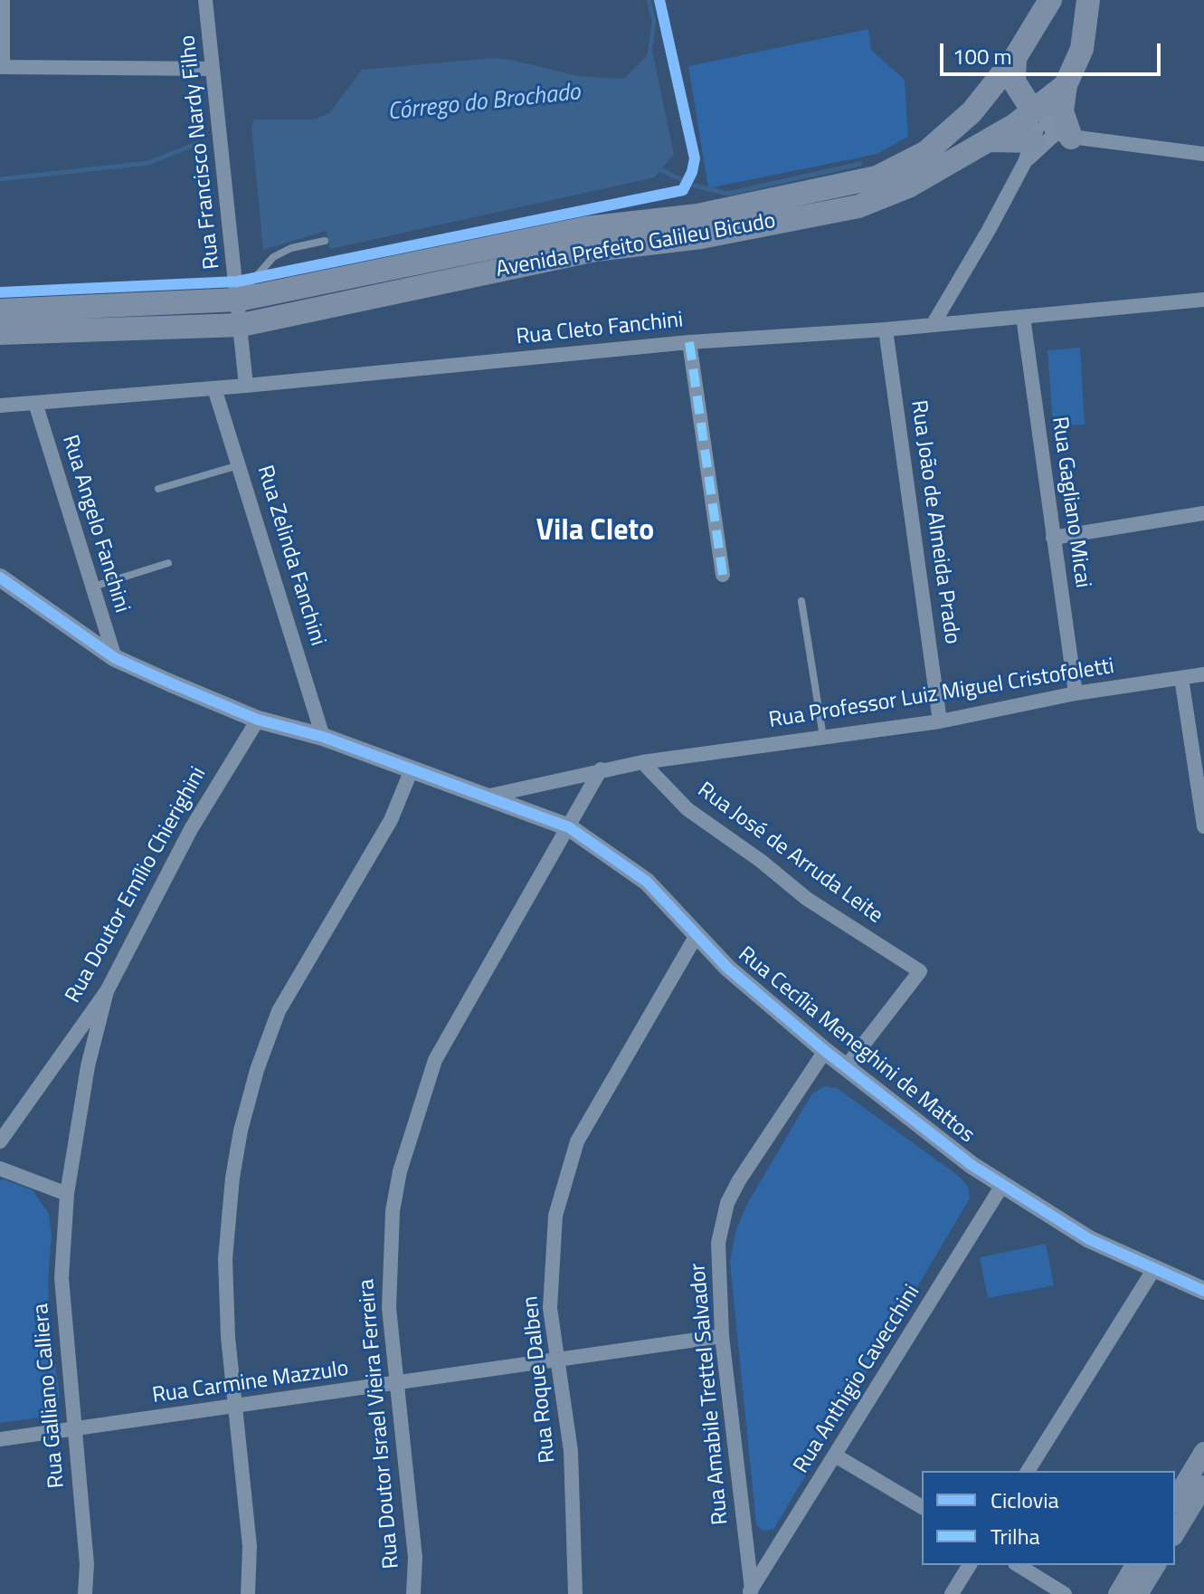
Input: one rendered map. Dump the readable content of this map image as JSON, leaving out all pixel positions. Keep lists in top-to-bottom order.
{
  "streets": {
    "main road": ["Avenida Prefeito Galileu Bicudo"],
    "street": [
      "Rua Francisco Nardy Filho",
      "Rua Cleto Fanchini",
      "Rua Gagliano Micai",
      "Rua João de Almeida Prado",
      "Rua Angelo Fanchini",
      "Rua Zelinda Fanchini",
      "Rua Professor Luiz Miguel Cristofoletti",
      "Rua José de Arruda Leite",
      "Rua Doutor Emílio Chierighini",
      "Rua Cecília Meneghini de Mattos",
      "Rua Roque Dalben",
      "Rua Anthigio Cavecchini",
      "Rua Carmine Mazzulo",
      "Rua Amabile Trettel Salvador",
      "Rua Galliano Calliera",
      "Rua Doutor Israel Vieira Ferreira"
    ]
  },
  "crossings": [
    ["Rua Francisco Nardy Filho", "Avenida Prefeito Galileu Bicudo"],
    ["Rua Francisco Nardy Filho", "Rua Cleto Fanchini"],
    ["Rua Cleto Fanchini", "Rua Gagliano Micai"],
    ["Rua Cleto Fanchini", "Rua João de Almeida Prado"],
    ["Rua Cleto Fanchini", "Rua Angelo Fanchini"],
    ["Rua Cleto Fanchini", "Rua Zelinda Fanchini"],
    ["Rua Gagliano Micai", "Rua Professor Luiz Miguel Cristofoletti"],
    ["Rua João de Almeida Prado", "Rua Professor Luiz Miguel Cristofoletti"],
    ["Rua Angelo Fanchini", "Rua Cecília Meneghini de Mattos"],
    ["Rua Zelinda Fanchini", "Rua Cecília Meneghini de Mattos"],
    ["Rua Professor Luiz Miguel Cristofoletti", "Rua José de Arruda Leite"],
    ["Rua Professor Luiz Miguel Cristofoletti", "Rua Cecília Meneghini de Mattos"],
    ["Rua José de Arruda Leite", "Rua Cecília Meneghini de Mattos"],
    ["Rua Doutor Emílio Chierighini", "Rua Cecília Meneghini de Mattos"],
    ["Rua Doutor Emílio Chierighini", "Rua Galliano Calliera"],
    ["Rua Cecília Meneghini de Mattos", "Rua Roque Dalben"],
    ["Rua Cecília Meneghini de Mattos", "Rua Anthigio Cavecchini"],
    ["Rua Cecília Meneghini de Mattos", "Rua Amabile Trettel Salvador"],
    ["Rua Cecília Meneghini de Mattos", "Rua Doutor Israel Vieira Ferreira"],
    ["Rua Roque Dalben", "Rua Carmine Mazzulo"],
    ["Rua Anthigio Cavecchini", "Rua Amabile Trettel Salvador"],
    ["Rua Carmine Mazzulo", "Rua Amabile Trettel Salvador"],
    ["Rua Carmine Mazzulo", "Rua Galliano Calliera"],
    ["Rua Carmine Mazzulo", "Rua Doutor Israel Vieira Ferreira"]
  ],
  "districts": ["Vila Cleto"],
  "water": ["Córrego do Brochado"],
  "legend": ["Ciclovia", "Trilha"],
  "scale_bar": "100 m"
}
